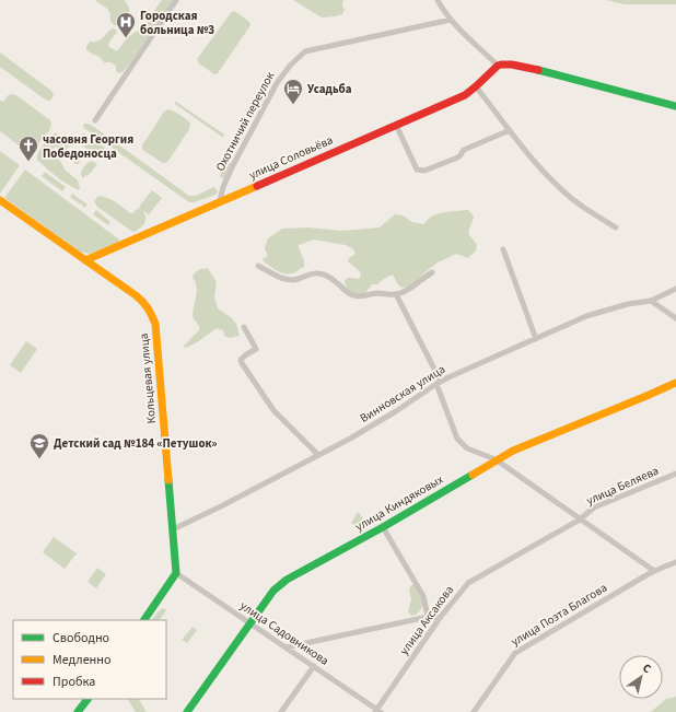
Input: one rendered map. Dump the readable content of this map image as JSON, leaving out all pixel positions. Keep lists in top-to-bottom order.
{
  "streets": {
    "street": [
      "Охотничий переулок",
      "улица Соловьёва",
      "Кольцевая улица",
      "Винновская улица",
      "улица Беляева",
      "улица Киндяковых",
      "улица Поэта Благова",
      "улица Аксакова",
      "улица Садовникова"
    ]
  },
  "crossings": [
    ["Охотничий переулок", "улица Соловьёва"],
    ["улица Соловьёва", "Кольцевая улица"],
    ["Кольцевая улица", "Винновская улица"],
    ["Кольцевая улица", "улица Садовникова"],
    ["улица Беляева", "улица Аксакова"],
    ["улица Киндяковых", "улица Садовникова"],
    ["улица Аксакова", "улица Садовникова"]
  ],
  "places": {
    "hospital": ["Городская больница №3"],
    "hotel": ["Усадьба"],
    "church": ["часовня Георгия Победоносца"],
    "school or university": ["Детский сад №184 «Петушок»"]
  },
  "legend": ["Свободно", "Медленно", "Пробка"],
  "north": "top right"
}
